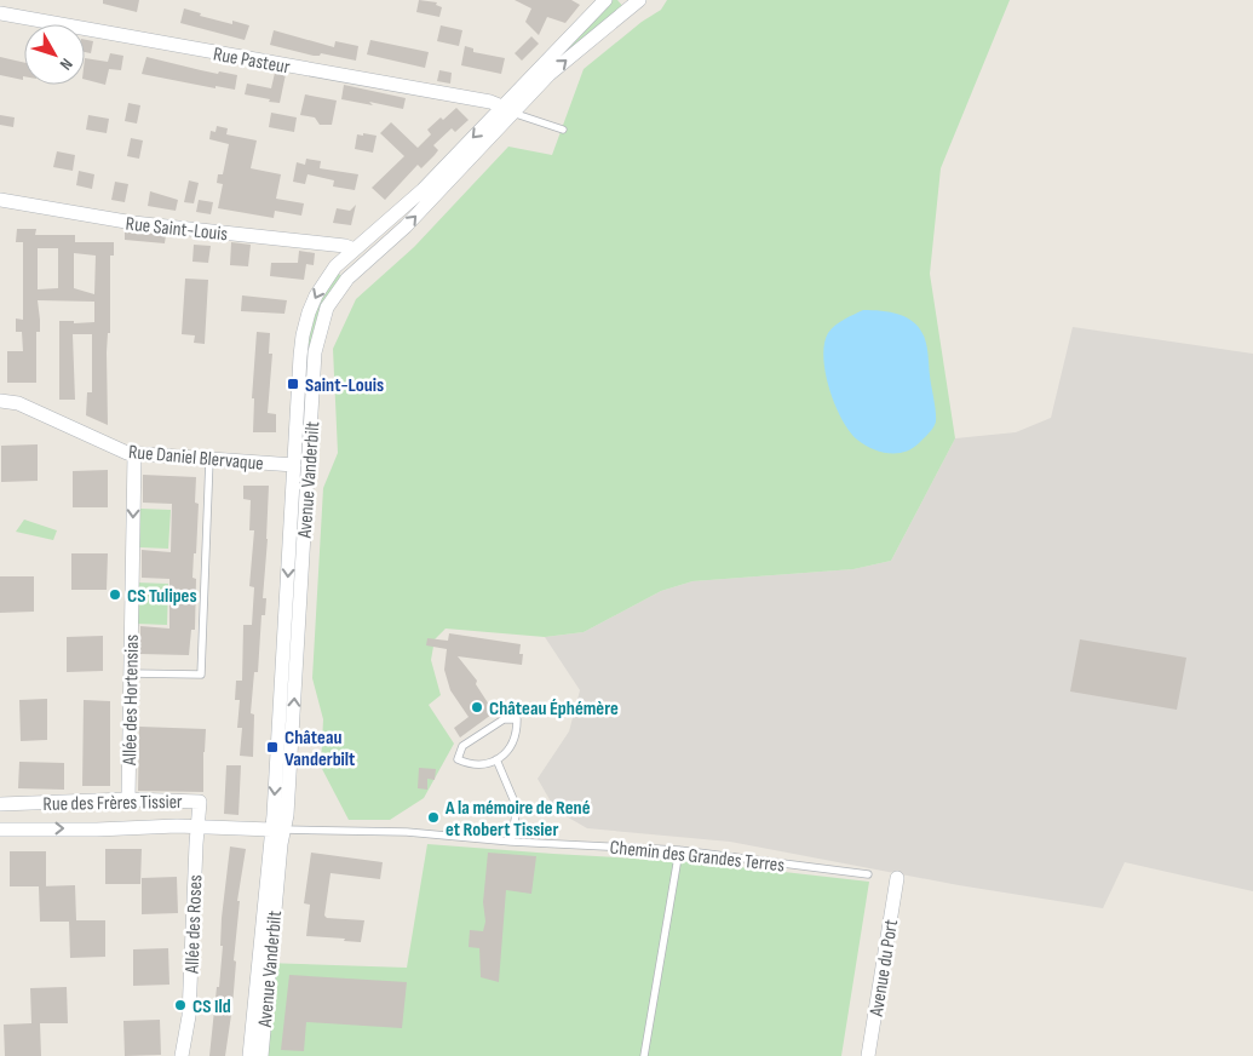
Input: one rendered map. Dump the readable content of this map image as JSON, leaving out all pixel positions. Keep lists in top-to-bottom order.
{
  "streets": {
    "street": [
      "Rue Pasteur",
      "Rue Saint-Louis",
      "Rue Daniel Blervaque",
      "Avenue Vanderbilt",
      "Allée des Hortensias",
      "Rue des Frères Tissier",
      "Allée des Roses",
      "Avenue du Port"
    ],
    "lane": ["Chemin des Grandes Terres"]
  },
  "crossings": [
    ["Rue Pasteur", "Avenue Vanderbilt"],
    ["Rue Saint-Louis", "Avenue Vanderbilt"],
    ["Rue Daniel Blervaque", "Avenue Vanderbilt"],
    ["Rue Daniel Blervaque", "Allée des Hortensias"],
    ["Avenue Vanderbilt", "Rue des Frères Tissier"],
    ["Avenue Vanderbilt", "Chemin des Grandes Terres"],
    ["Allée des Hortensias", "Rue des Frères Tissier"],
    ["Rue des Frères Tissier", "Chemin des Grandes Terres"],
    ["Rue des Frères Tissier", "Allée des Roses"]
  ],
  "one_way": ["Allée des Hortensias"],
  "places": {
    "transit": ["Saint-Louis", "Château Vanderbilt"],
    "other": [
      "CS Tulipes",
      "Château Éphémère",
      "A la mémoire de René et Robert Tissier",
      "CS Ild"
    ]
  },
  "north": "bottom right"
}
